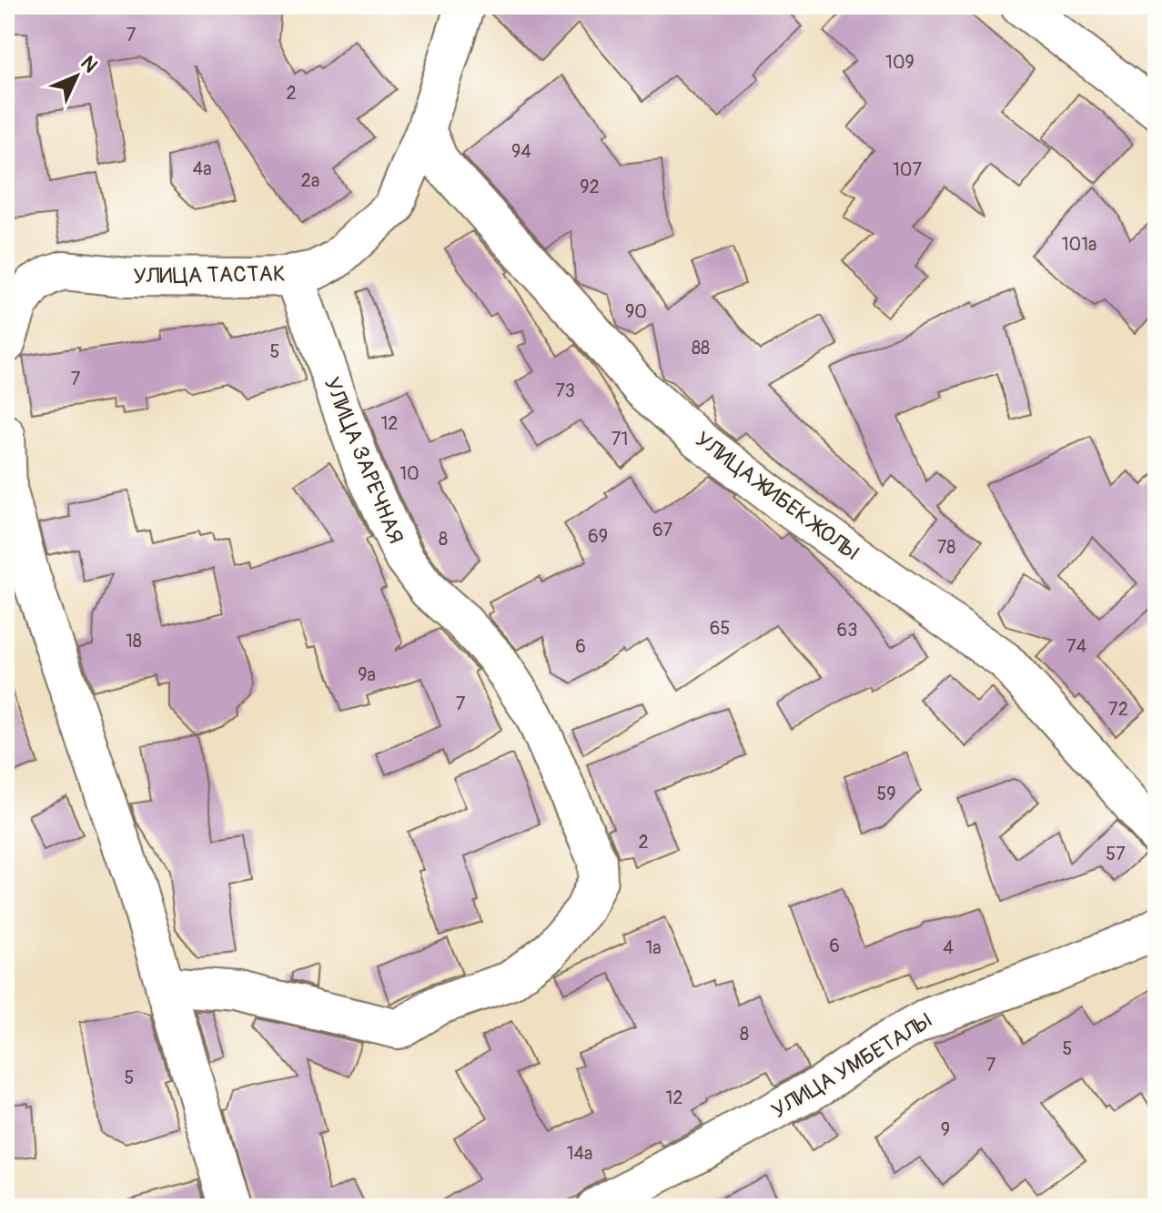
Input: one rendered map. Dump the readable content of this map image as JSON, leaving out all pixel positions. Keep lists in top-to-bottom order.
{
  "streets": {
    "street": [
      "УЛИЦА ТАСТАК",
      "УЛИЦА ЗАРЕЧНАЯ",
      "УЛИЦА ЖИБЕК ЖОЛЫ",
      "УЛИЦА УМБЕТАЛЫ"
    ]
  },
  "crossings": [
    ["УЛИЦА ТАСТАК", "УЛИЦА ЗАРЕЧНАЯ"],
    ["УЛИЦА ТАСТАК", "УЛИЦА ЖИБЕК ЖОЛЫ"]
  ],
  "house_numbers": [
    "7",
    "109",
    "2",
    "94",
    "4а",
    "107",
    "2а",
    "92",
    "101а",
    "90",
    "88",
    "5",
    "7",
    "73",
    "12",
    "71",
    "10",
    "67",
    "69",
    "8",
    "78",
    "65",
    "63",
    "18",
    "6",
    "74",
    "9а",
    "7",
    "72",
    "59",
    "2",
    "57",
    "6",
    "1а",
    "4",
    "8",
    "5",
    "7",
    "5",
    "12",
    "9",
    "14а"
  ],
  "north": "top right"
}
